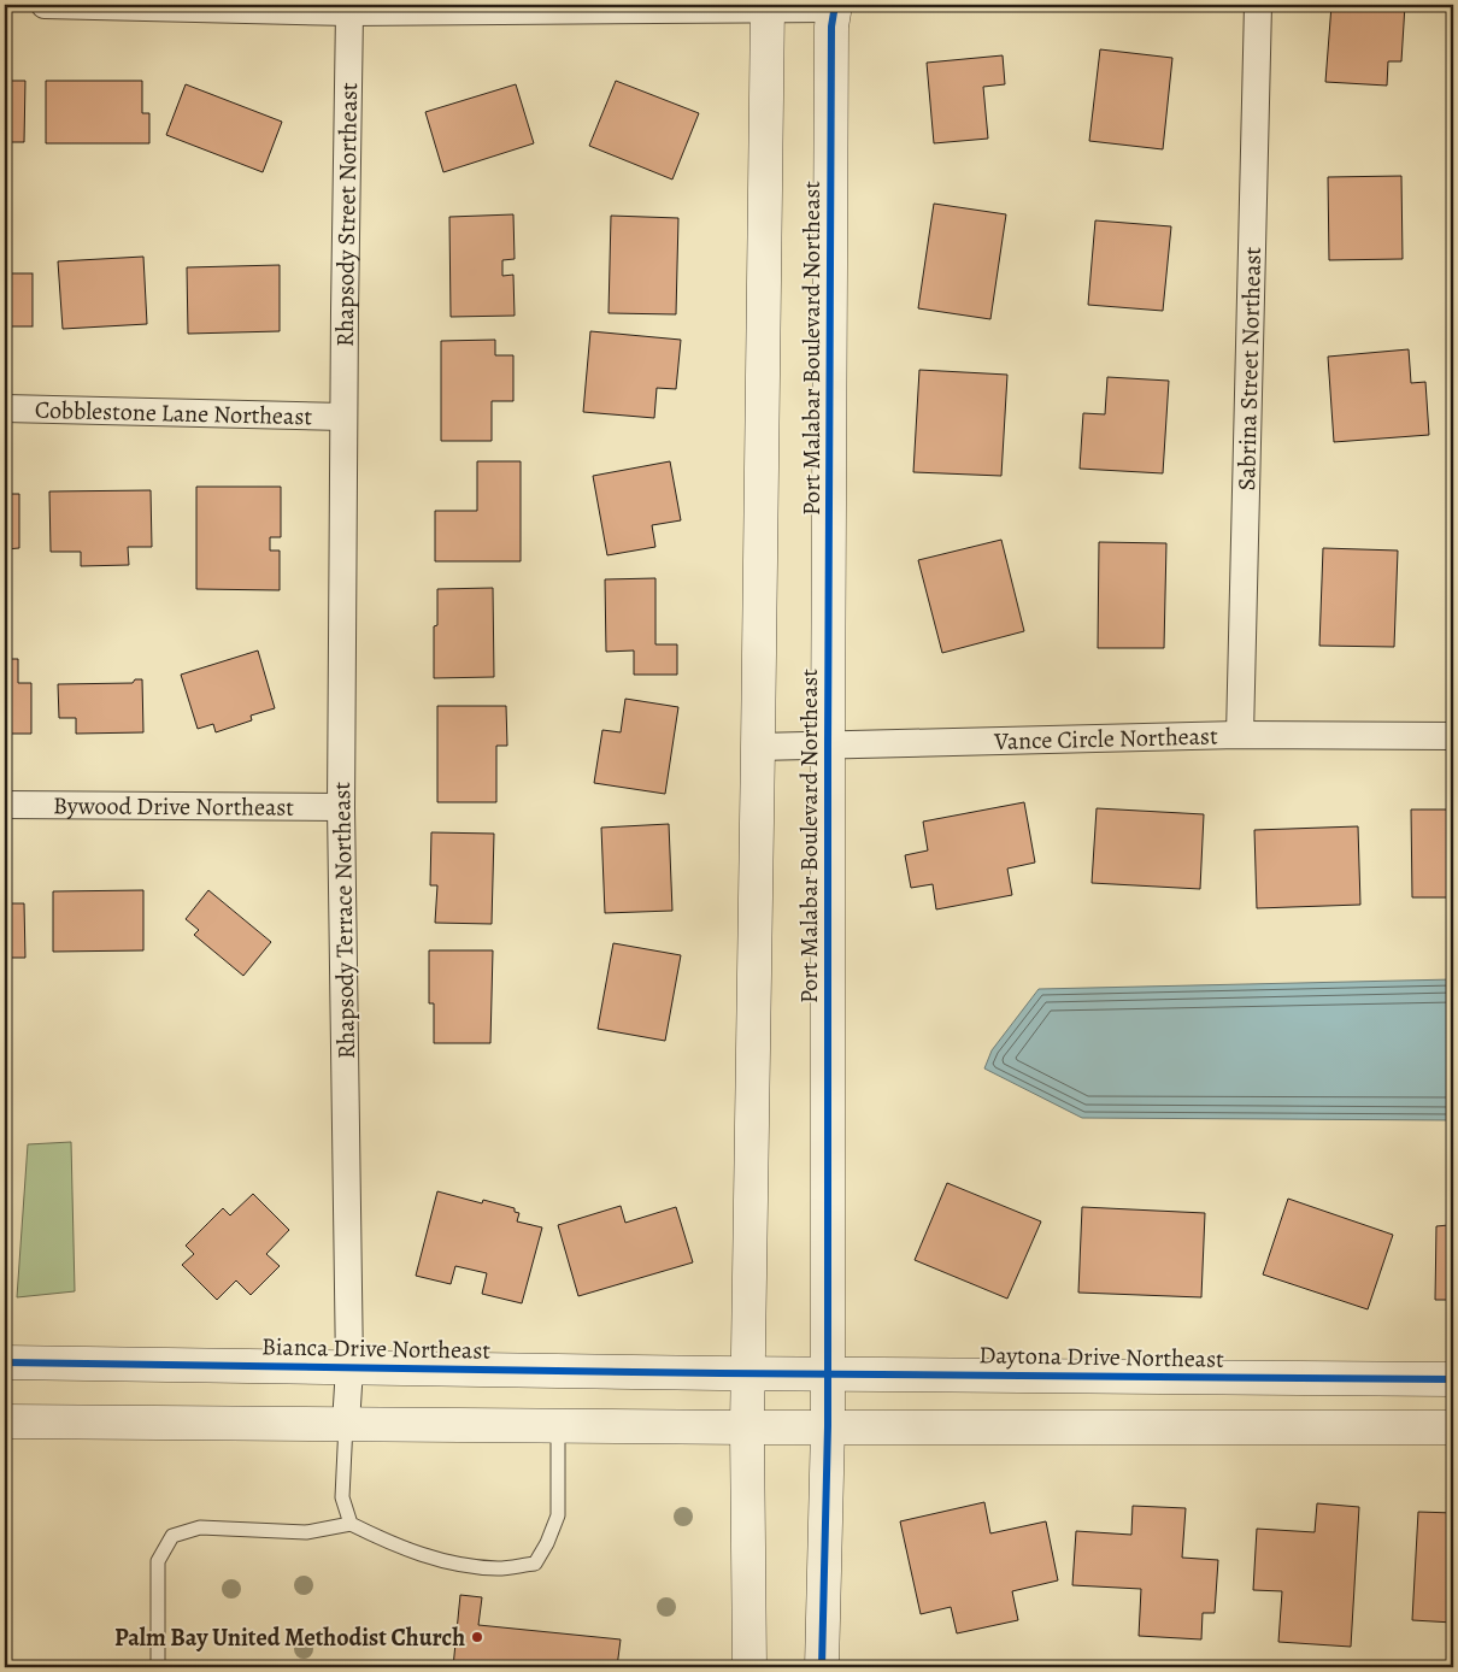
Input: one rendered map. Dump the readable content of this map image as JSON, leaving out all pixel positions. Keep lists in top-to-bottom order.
{
  "streets": {
    "street": [
      "Rhapsody Street Northeast",
      "Port Malabar Boulevard Northeast",
      "Sabrina Street Northeast",
      "Cobblestone Lane Northeast",
      "Vance Circle Northeast",
      "Bywood Drive Northeast",
      "Rhapsody Terrace Northeast",
      "Bianca Drive Northeast",
      "Daytona Drive Northeast"
    ]
  },
  "crossings": [
    ["Rhapsody Street Northeast", "Cobblestone Lane Northeast"],
    ["Rhapsody Street Northeast", "Rhapsody Terrace Northeast"],
    ["Port Malabar Boulevard Northeast", "Vance Circle Northeast"],
    ["Port Malabar Boulevard Northeast", "Bianca Drive Northeast"],
    ["Port Malabar Boulevard Northeast", "Daytona Drive Northeast"],
    ["Sabrina Street Northeast", "Vance Circle Northeast"],
    ["Cobblestone Lane Northeast", "Rhapsody Terrace Northeast"],
    ["Bywood Drive Northeast", "Rhapsody Terrace Northeast"],
    ["Rhapsody Terrace Northeast", "Bianca Drive Northeast"],
    ["Bianca Drive Northeast", "Daytona Drive Northeast"]
  ],
  "places": ["Palm Bay United Methodist Church"]
}
